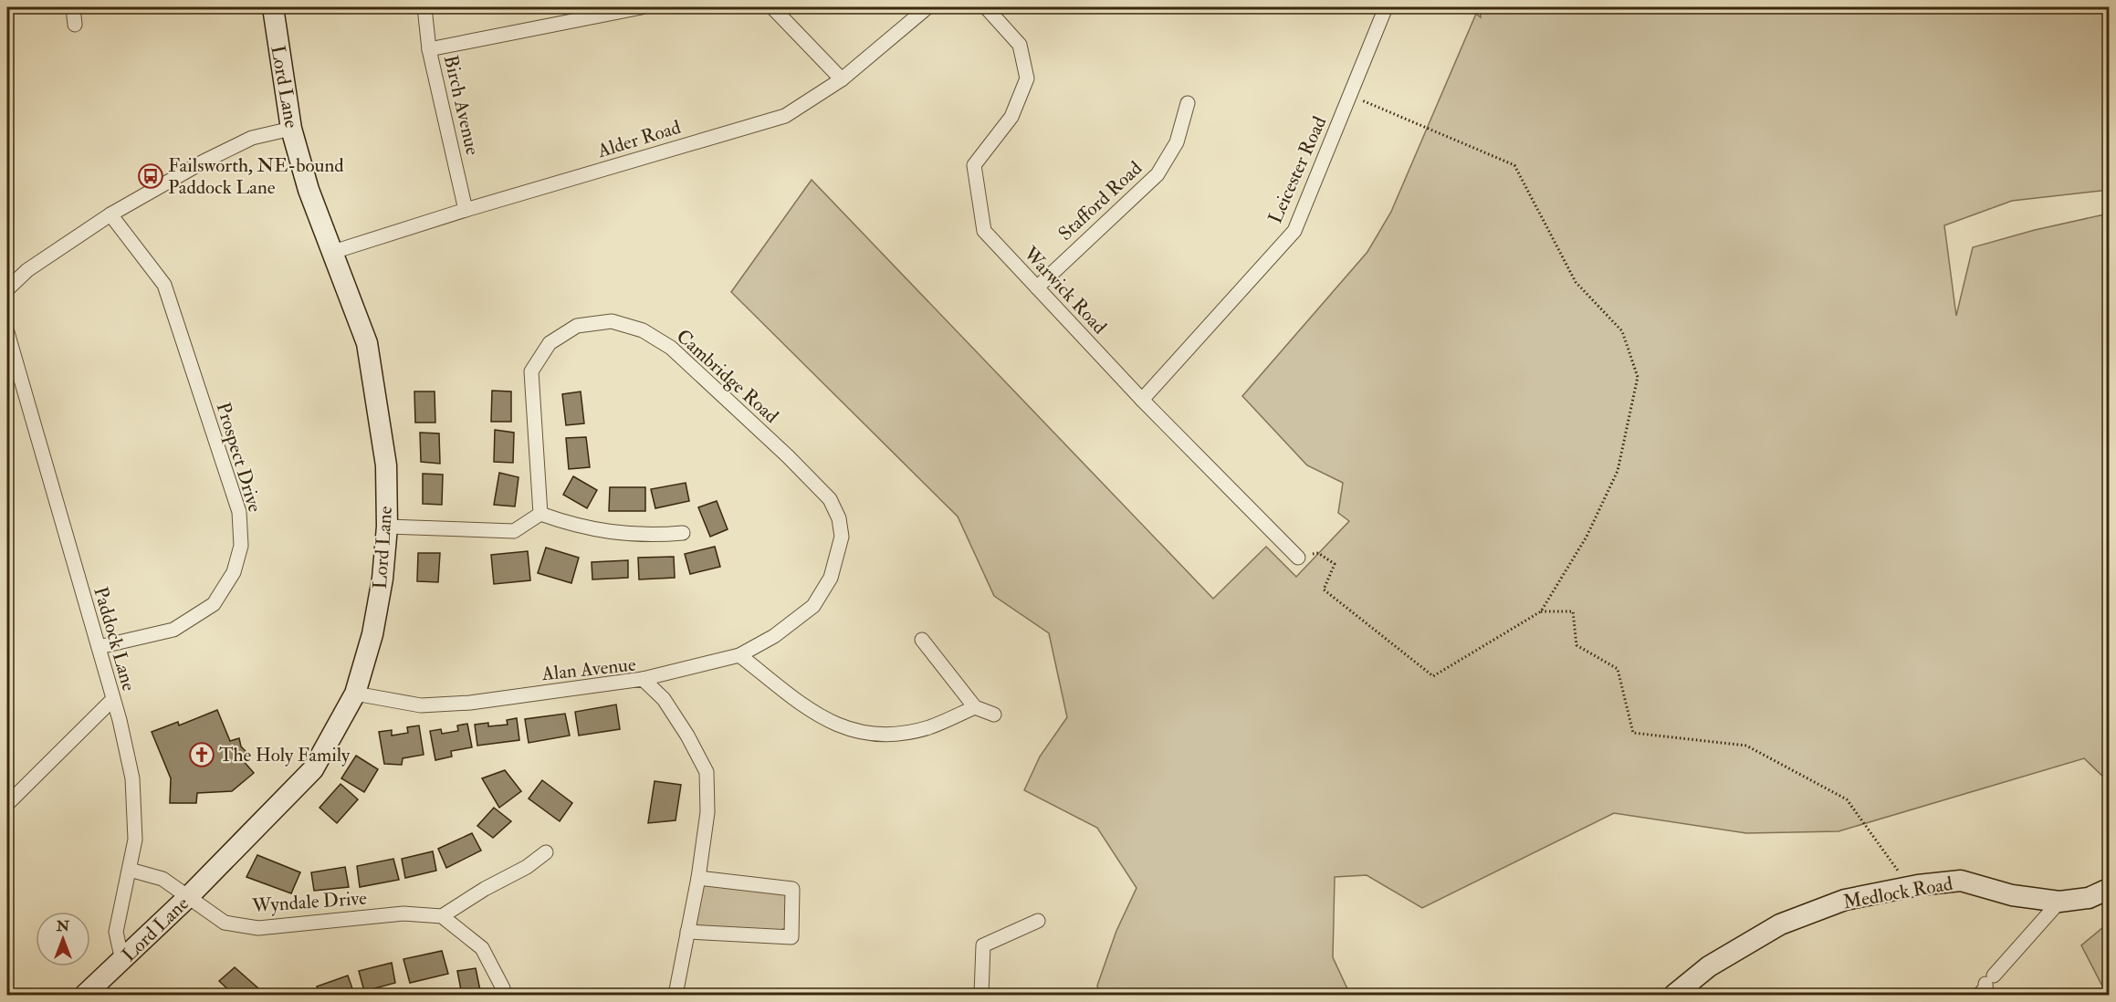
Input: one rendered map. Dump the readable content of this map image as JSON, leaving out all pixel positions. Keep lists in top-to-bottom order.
{
  "streets": {
    "street": [
      "Lord Lane",
      "Birch Avenue",
      "Alder Road",
      "Leicester Road",
      "Stafford Road",
      "Warwick Road",
      "Cambridge Road",
      "Prospect Drive",
      "Paddock Lane",
      "Alan Avenue",
      "Medlock Road",
      "Wyndale Drive"
    ]
  },
  "crossings": [
    ["Lord Lane", "Alder Road"],
    ["Lord Lane", "Paddock Lane"],
    ["Lord Lane", "Alan Avenue"],
    ["Lord Lane", "Wyndale Drive"],
    ["Birch Avenue", "Alder Road"],
    ["Leicester Road", "Warwick Road"],
    ["Stafford Road", "Warwick Road"],
    ["Cambridge Road", "Alan Avenue"],
    ["Prospect Drive", "Paddock Lane"],
    ["Paddock Lane", "Wyndale Drive"]
  ],
  "places": {
    "bus stop": ["Failsworth, NE-bound Paddock Lane"],
    "church": ["The Holy Family"]
  },
  "north": "top"
}
